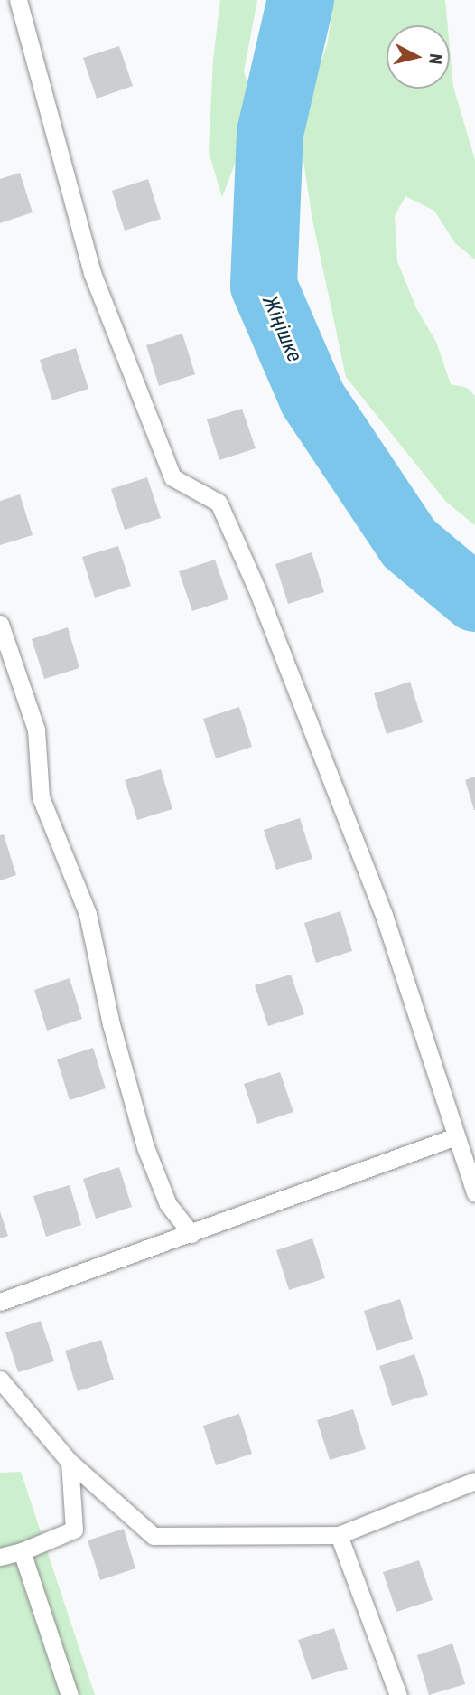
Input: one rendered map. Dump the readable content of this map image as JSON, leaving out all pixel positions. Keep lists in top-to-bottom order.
{
  "water": ["Жіңішке"],
  "north": "right"
}
